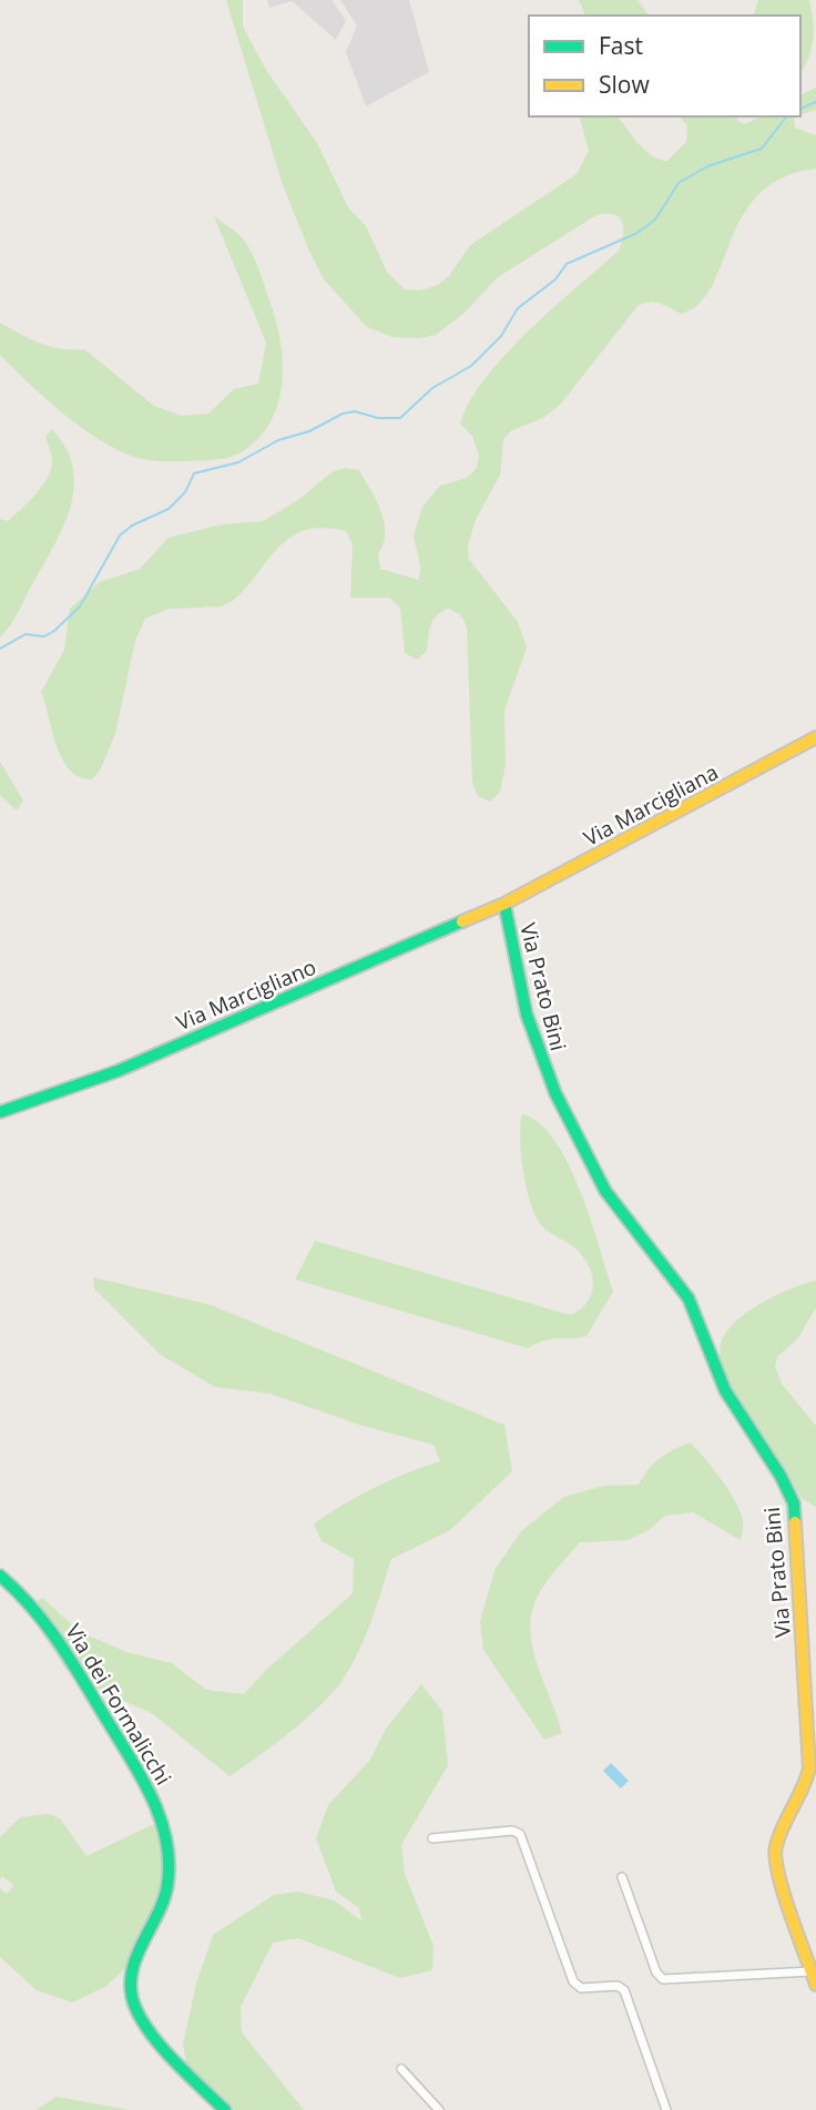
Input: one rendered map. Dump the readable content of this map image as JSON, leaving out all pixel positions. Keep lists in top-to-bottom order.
{
  "streets": {
    "street": [
      "Via Marcigliana",
      "Via Prato Bini",
      "Via Marcigliano",
      "Via dei Formalicchi"
    ]
  },
  "crossings": [
    ["Via Marcigliana", "Via Prato Bini"],
    ["Via Marcigliana", "Via Marcigliano"],
    ["Via Prato Bini", "Via Marcigliano"]
  ],
  "legend": ["Fast", "Slow"]
}
